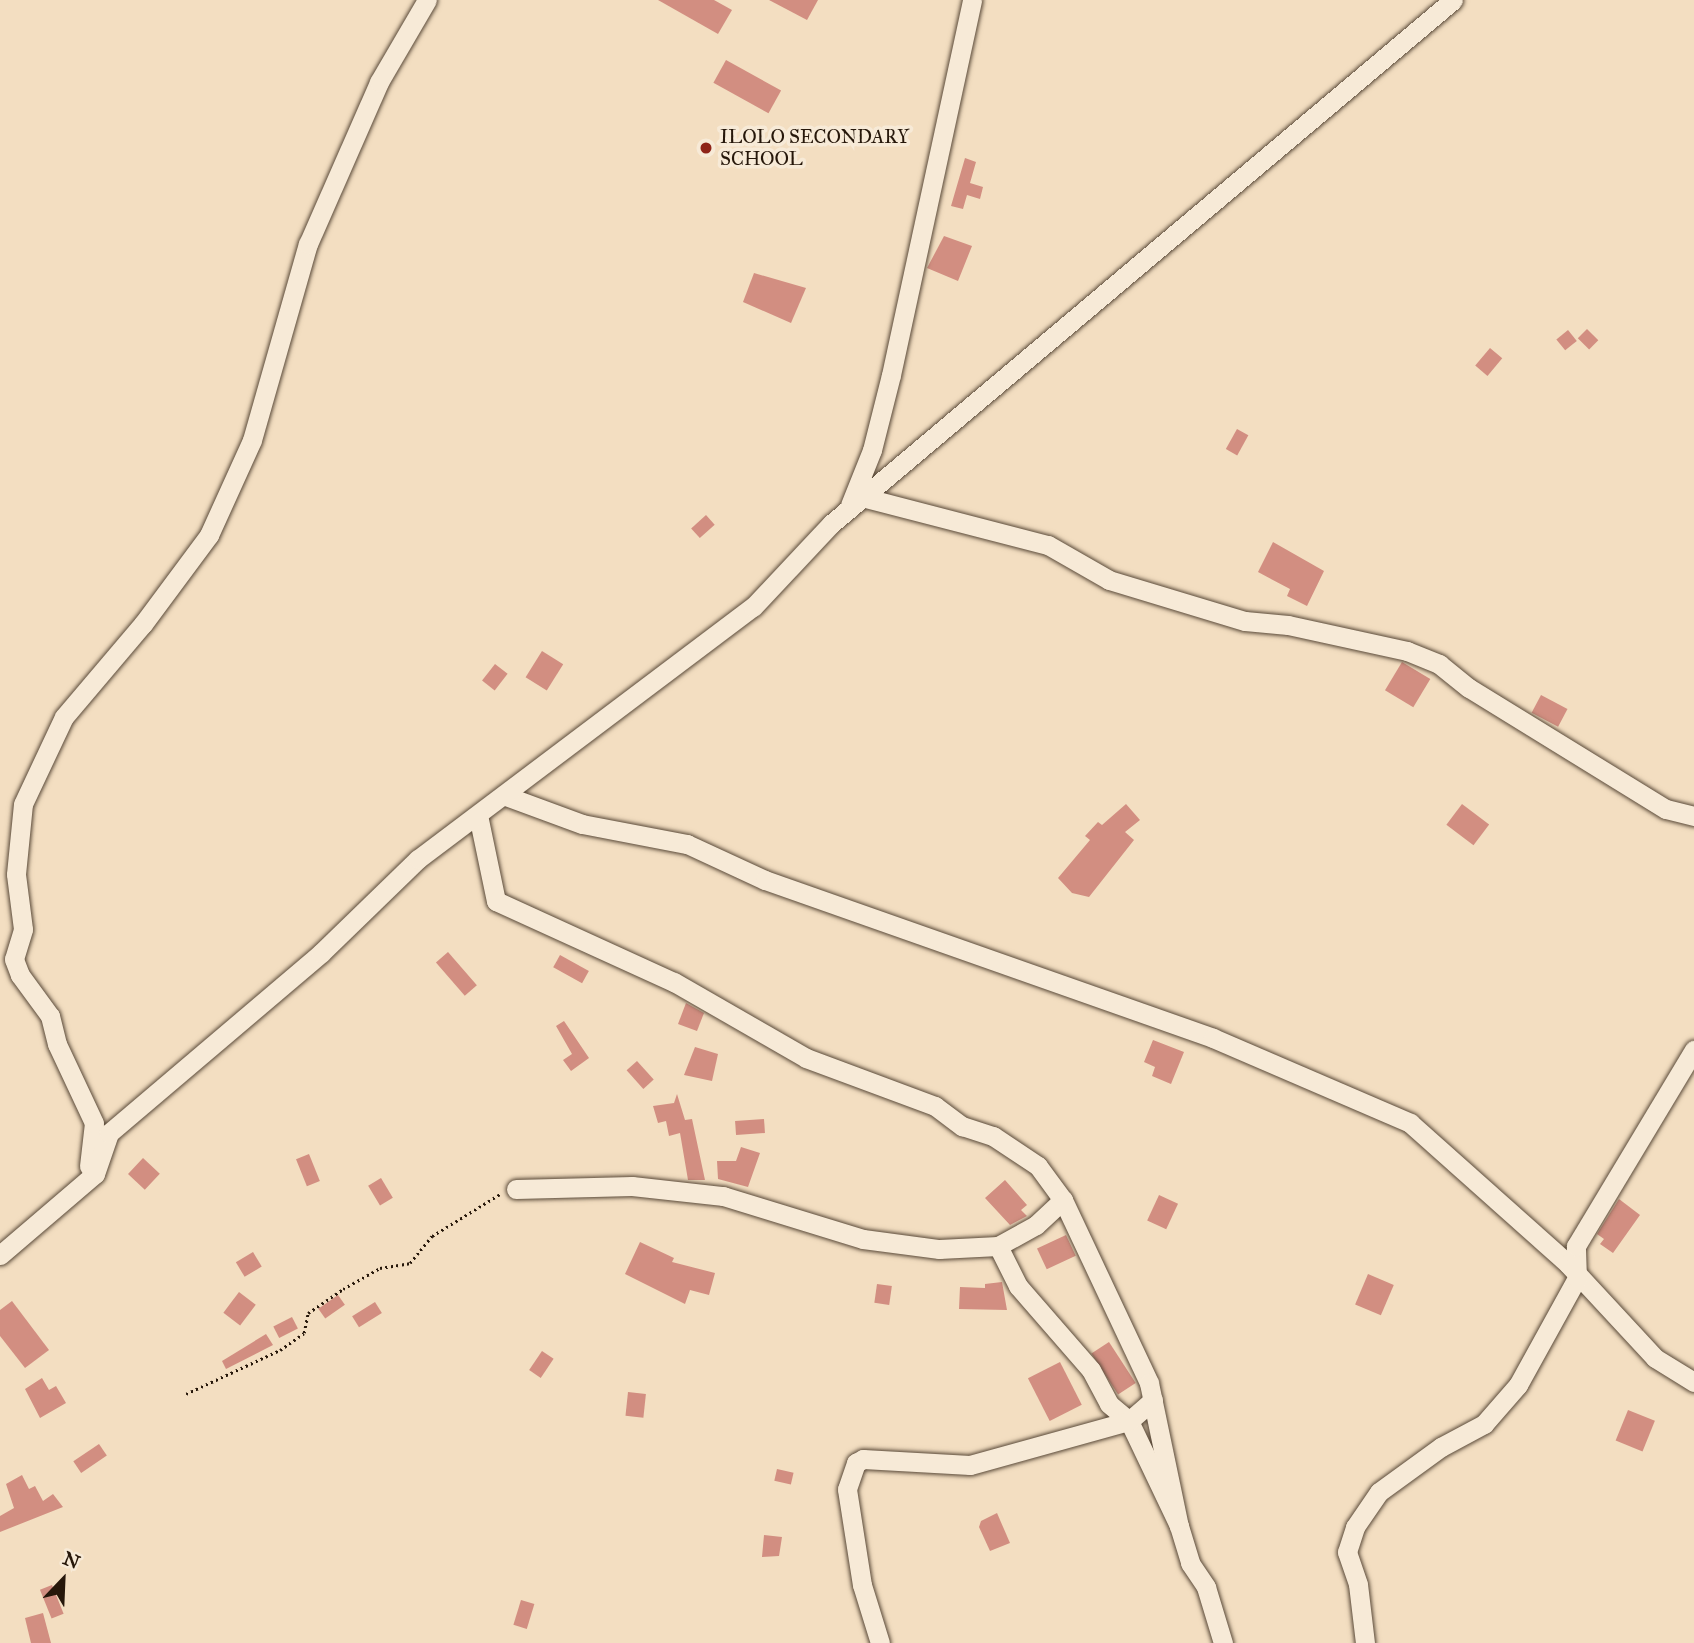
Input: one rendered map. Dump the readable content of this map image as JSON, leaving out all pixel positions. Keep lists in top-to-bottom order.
{
  "places": ["ILOLO SECONDARY SCHOOL"],
  "north": "top right"
}
